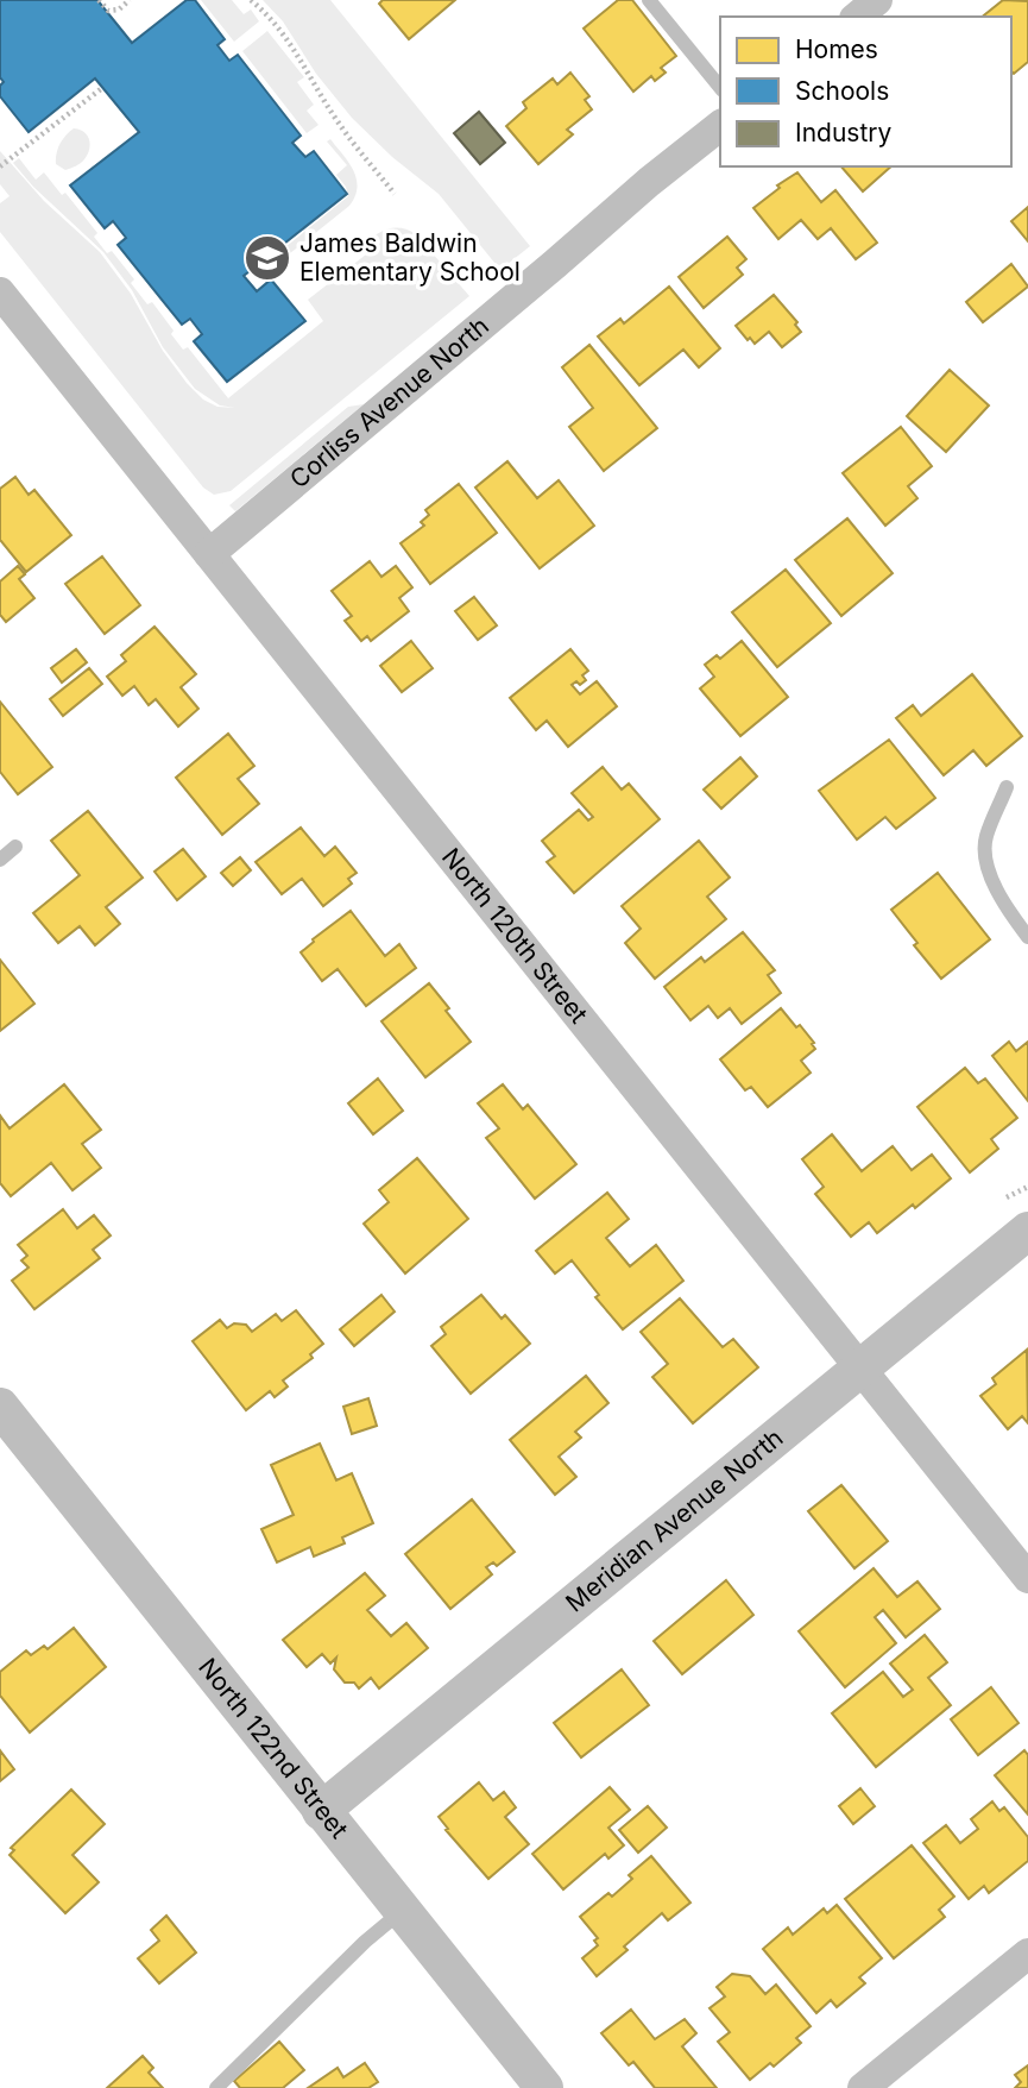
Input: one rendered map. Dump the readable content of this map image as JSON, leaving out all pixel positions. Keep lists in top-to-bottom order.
{
  "streets": {
    "street": [
      "Corliss Avenue North",
      "North 120th Street",
      "Meridian Avenue North",
      "North 122nd Street"
    ]
  },
  "crossings": [
    ["Corliss Avenue North", "North 120th Street"],
    ["North 120th Street", "Meridian Avenue North"],
    ["Meridian Avenue North", "North 122nd Street"]
  ],
  "places": {
    "school or university": ["James Baldwin Elementary School"]
  },
  "legend": ["Homes", "Schools", "Industry"]
}
